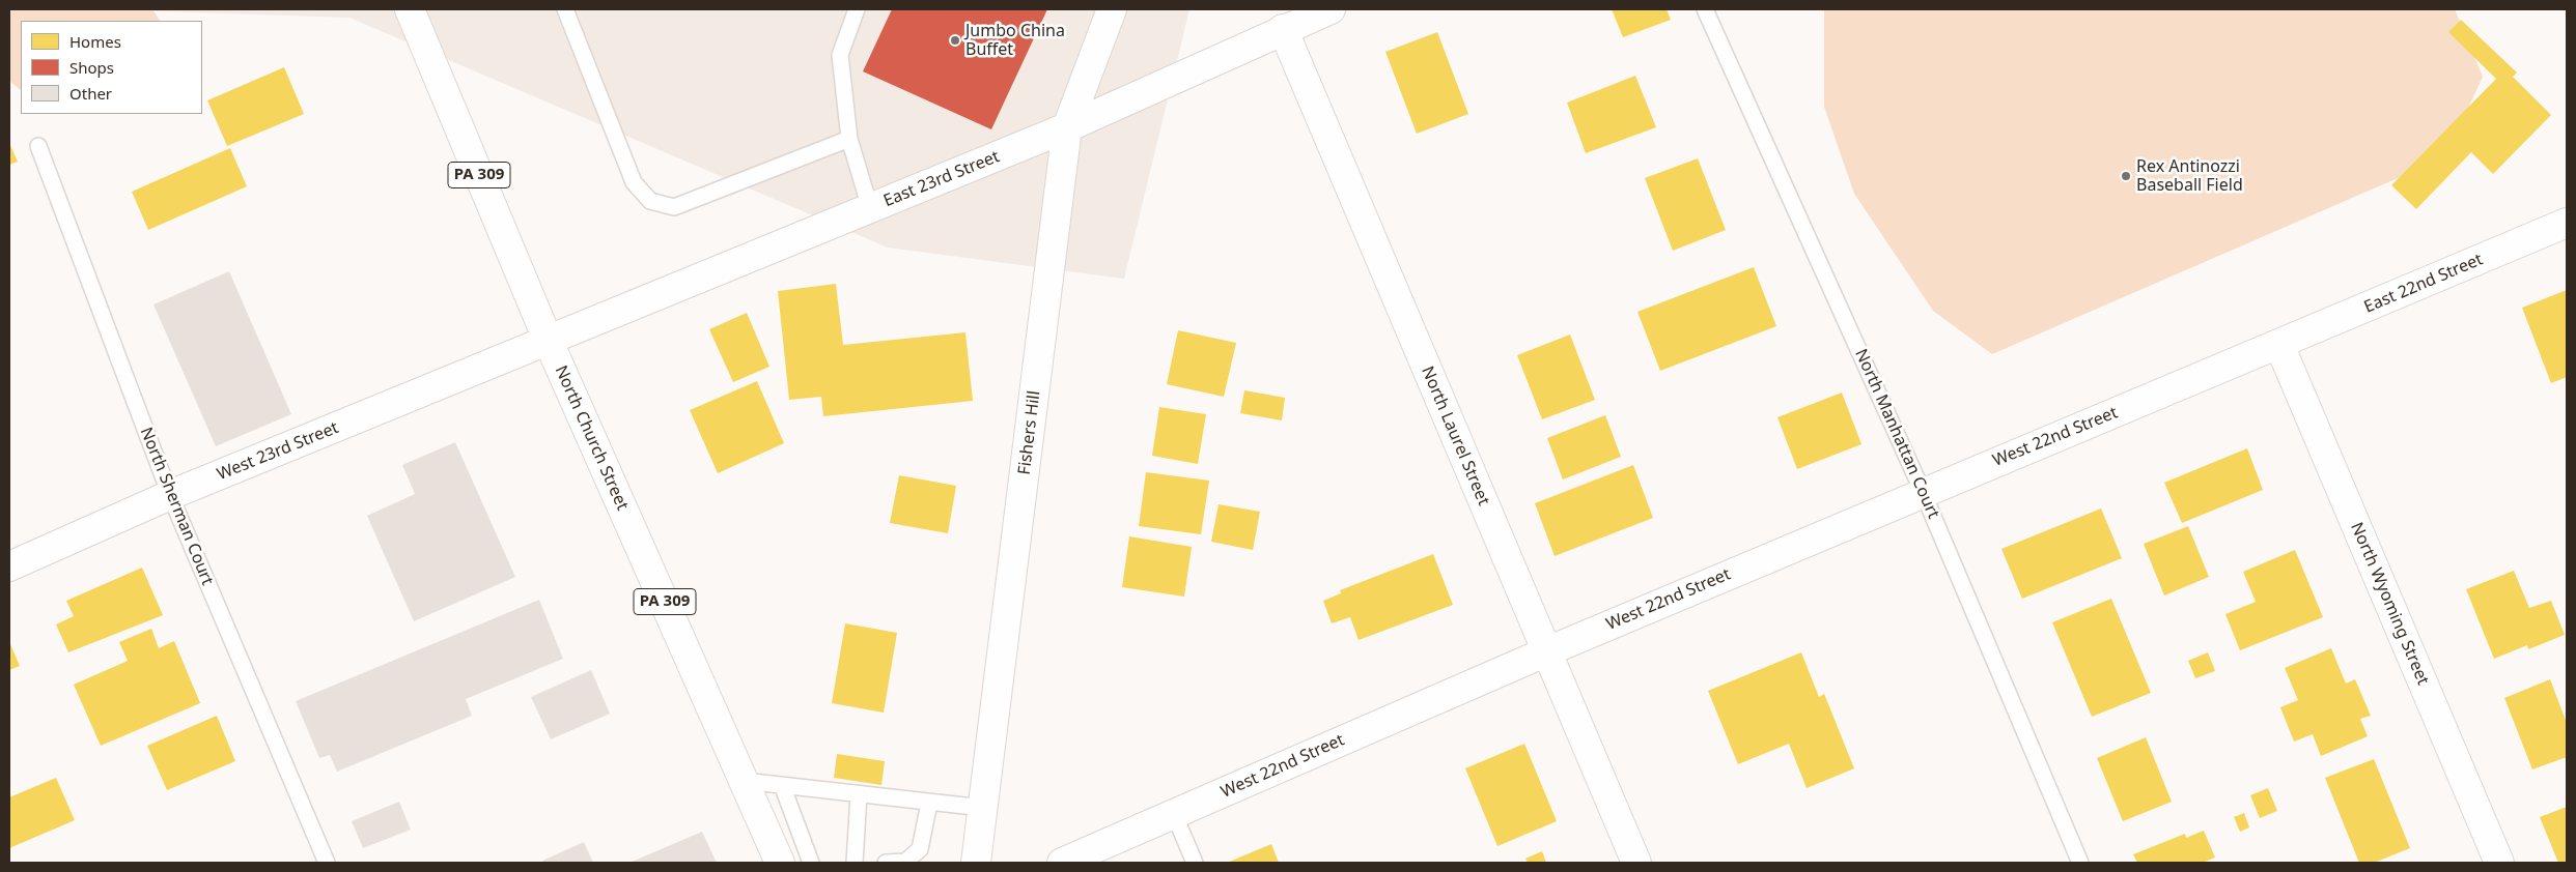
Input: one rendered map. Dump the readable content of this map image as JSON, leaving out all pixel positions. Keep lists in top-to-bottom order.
{
  "streets": {
    "street": [
      "PA 309",
      "East 23rd Street",
      "East 22nd Street",
      "Fishers Hill",
      "North Laurel Street",
      "West 22nd Street",
      "North Church Street",
      "West 23rd Street",
      "North Wyoming Street"
    ],
    "lane": ["North Manhattan Court", "North Sherman Court"]
  },
  "crossings": [
    ["East 23rd Street", "Fishers Hill"],
    ["East 23rd Street", "North Laurel Street"],
    ["East 23rd Street", "North Church Street"],
    ["East 23rd Street", "West 23rd Street"],
    ["East 22nd Street", "West 22nd Street"],
    ["East 22nd Street", "North Wyoming Street"],
    ["North Manhattan Court", "West 22nd Street"],
    ["North Laurel Street", "West 22nd Street"],
    ["West 22nd Street", "North Wyoming Street"],
    ["North Church Street", "West 23rd Street"],
    ["West 23rd Street", "North Sherman Court"]
  ],
  "places": ["Jumbo China Buffet", "Rex Antinozzi Baseball Field"],
  "legend": ["Homes", "Shops", "Other"]
}
